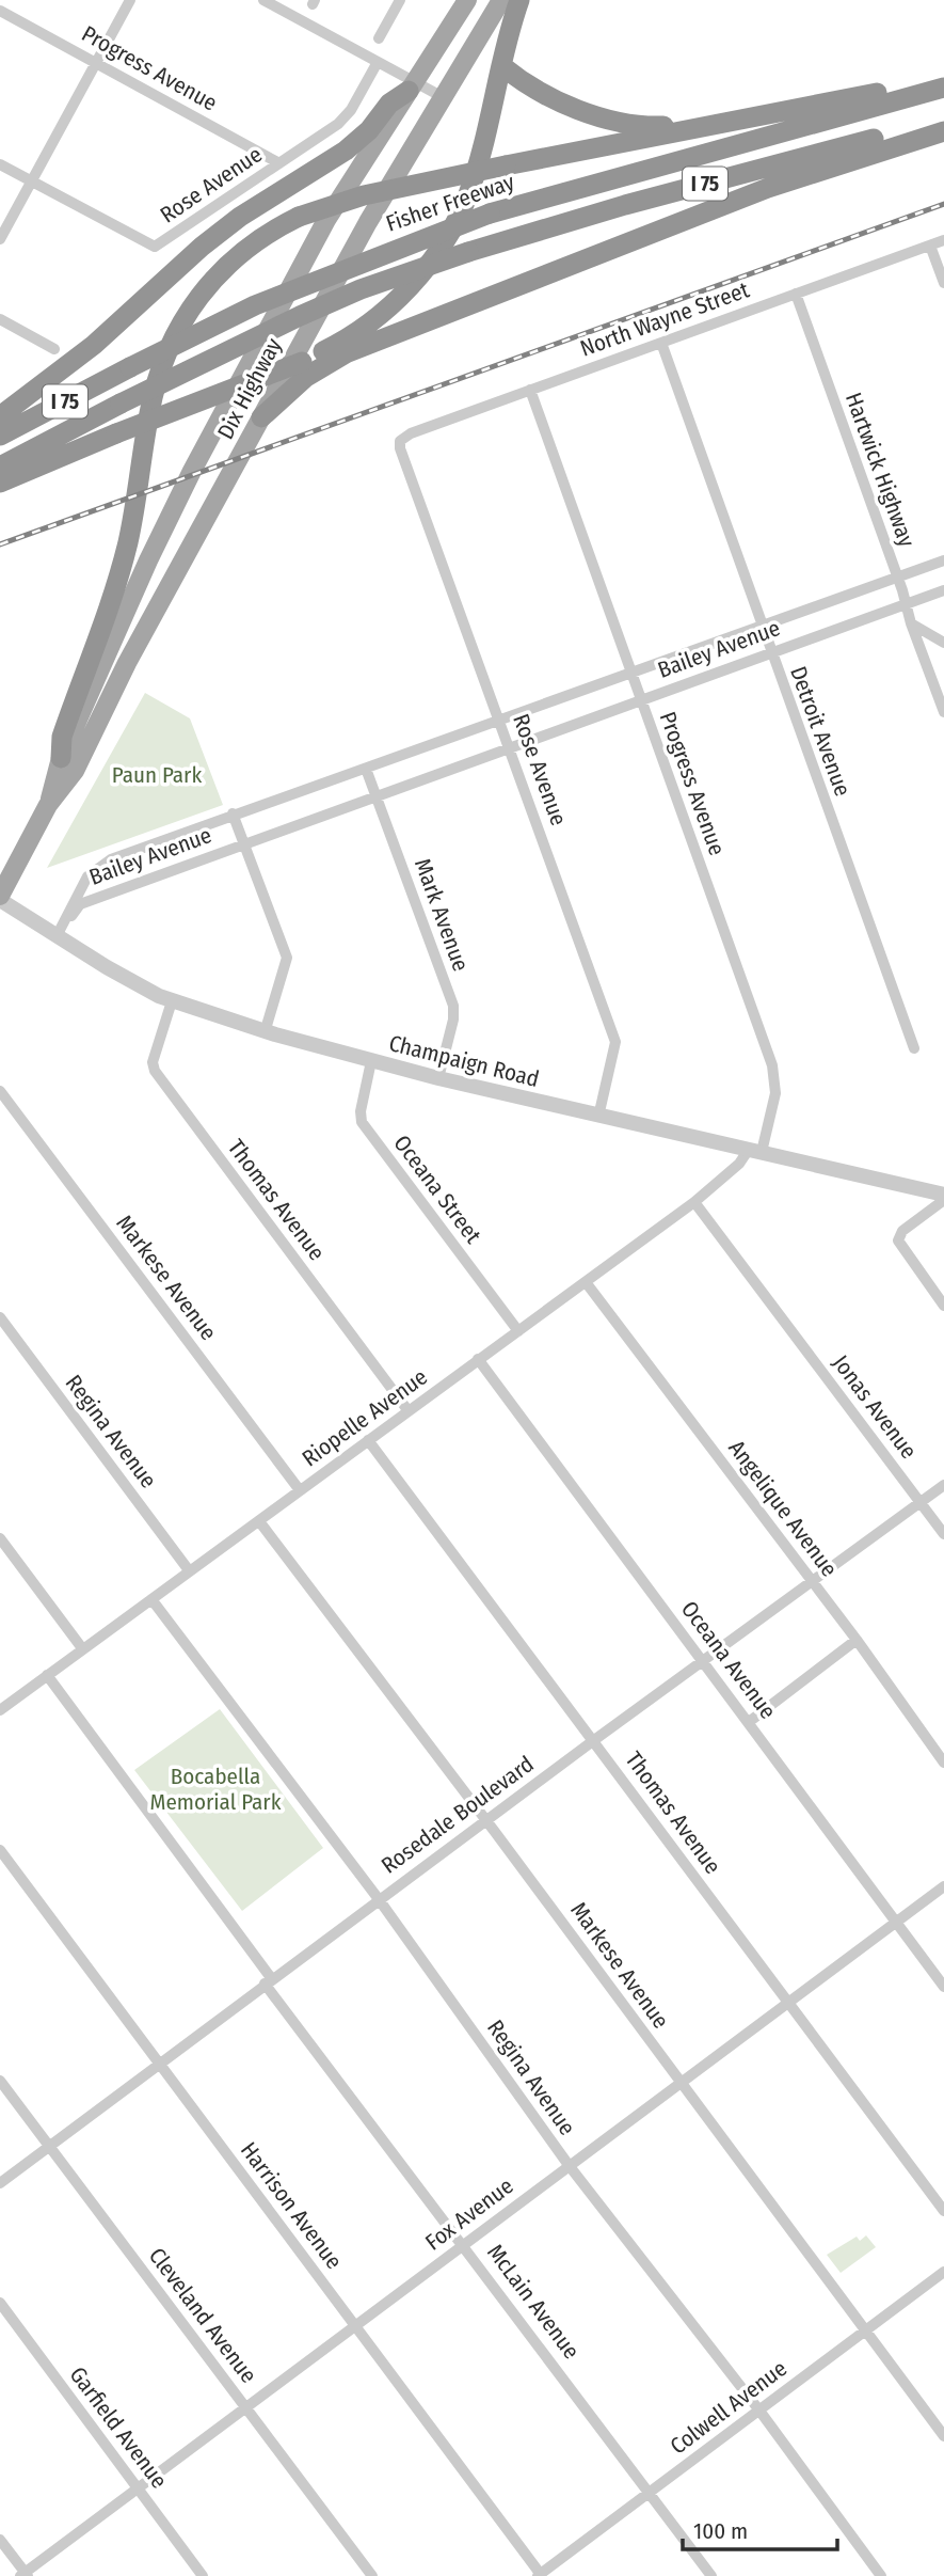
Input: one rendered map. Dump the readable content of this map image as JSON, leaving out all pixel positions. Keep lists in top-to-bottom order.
{
  "streets": {
    "highway": ["I 75", "Fisher Freeway"],
    "main road": ["Dix Highway"],
    "street": [
      "Progress Avenue",
      "Rose Avenue",
      "North Wayne Street",
      "Hartwick Highway",
      "Bailey Avenue",
      "Detroit Avenue",
      "Mark Avenue",
      "Champaign Road",
      "Oceana Street",
      "Thomas Avenue",
      "Markese Avenue",
      "Jonas Avenue",
      "Riopelle Avenue",
      "Regina Avenue",
      "Angelique Avenue",
      "Oceana Avenue",
      "Rosedale Boulevard",
      "Harrison Avenue",
      "Fox Avenue",
      "McLain Avenue",
      "Cleveland Avenue",
      "Colwell Avenue",
      "Garfield Avenue"
    ]
  },
  "crossings": [
    ["Progress Avenue", "Rose Avenue"],
    ["Progress Avenue", "North Wayne Street"],
    ["Progress Avenue", "Bailey Avenue"],
    ["Progress Avenue", "Champaign Road"],
    ["Progress Avenue", "Riopelle Avenue"],
    ["Rose Avenue", "North Wayne Street"],
    ["Rose Avenue", "Bailey Avenue"],
    ["Rose Avenue", "Champaign Road"],
    ["North Wayne Street", "Hartwick Highway"],
    ["North Wayne Street", "Detroit Avenue"],
    ["Dix Highway", "Champaign Road"],
    ["Hartwick Highway", "Bailey Avenue"],
    ["Bailey Avenue", "Detroit Avenue"],
    ["Bailey Avenue", "Mark Avenue"],
    ["Bailey Avenue", "Champaign Road"],
    ["Mark Avenue", "Champaign Road"],
    ["Champaign Road", "Oceana Street"],
    ["Champaign Road", "Thomas Avenue"],
    ["Champaign Road", "Riopelle Avenue"],
    ["Oceana Street", "Riopelle Avenue"],
    ["Thomas Avenue", "Riopelle Avenue"],
    ["Thomas Avenue", "Rosedale Boulevard"],
    ["Thomas Avenue", "Fox Avenue"],
    ["Markese Avenue", "Riopelle Avenue"],
    ["Markese Avenue", "Rosedale Boulevard"],
    ["Markese Avenue", "Fox Avenue"],
    ["Markese Avenue", "Colwell Avenue"],
    ["Jonas Avenue", "Riopelle Avenue"],
    ["Jonas Avenue", "Rosedale Boulevard"],
    ["Riopelle Avenue", "Regina Avenue"],
    ["Riopelle Avenue", "Angelique Avenue"],
    ["Riopelle Avenue", "Oceana Avenue"],
    ["Riopelle Avenue", "McLain Avenue"],
    ["Regina Avenue", "Rosedale Boulevard"],
    ["Regina Avenue", "Fox Avenue"],
    ["Regina Avenue", "Colwell Avenue"],
    ["Angelique Avenue", "Rosedale Boulevard"],
    ["Oceana Avenue", "Rosedale Boulevard"],
    ["Oceana Avenue", "Fox Avenue"],
    ["Rosedale Boulevard", "Harrison Avenue"],
    ["Rosedale Boulevard", "McLain Avenue"],
    ["Rosedale Boulevard", "Cleveland Avenue"],
    ["Harrison Avenue", "Fox Avenue"],
    ["Harrison Avenue", "Colwell Avenue"],
    ["Fox Avenue", "McLain Avenue"],
    ["Fox Avenue", "Cleveland Avenue"],
    ["Fox Avenue", "Garfield Avenue"],
    ["McLain Avenue", "Colwell Avenue"]
  ],
  "parks": ["Paun Park", "Bocabella Memorial Park"],
  "scale_bar": "100 m"
}
